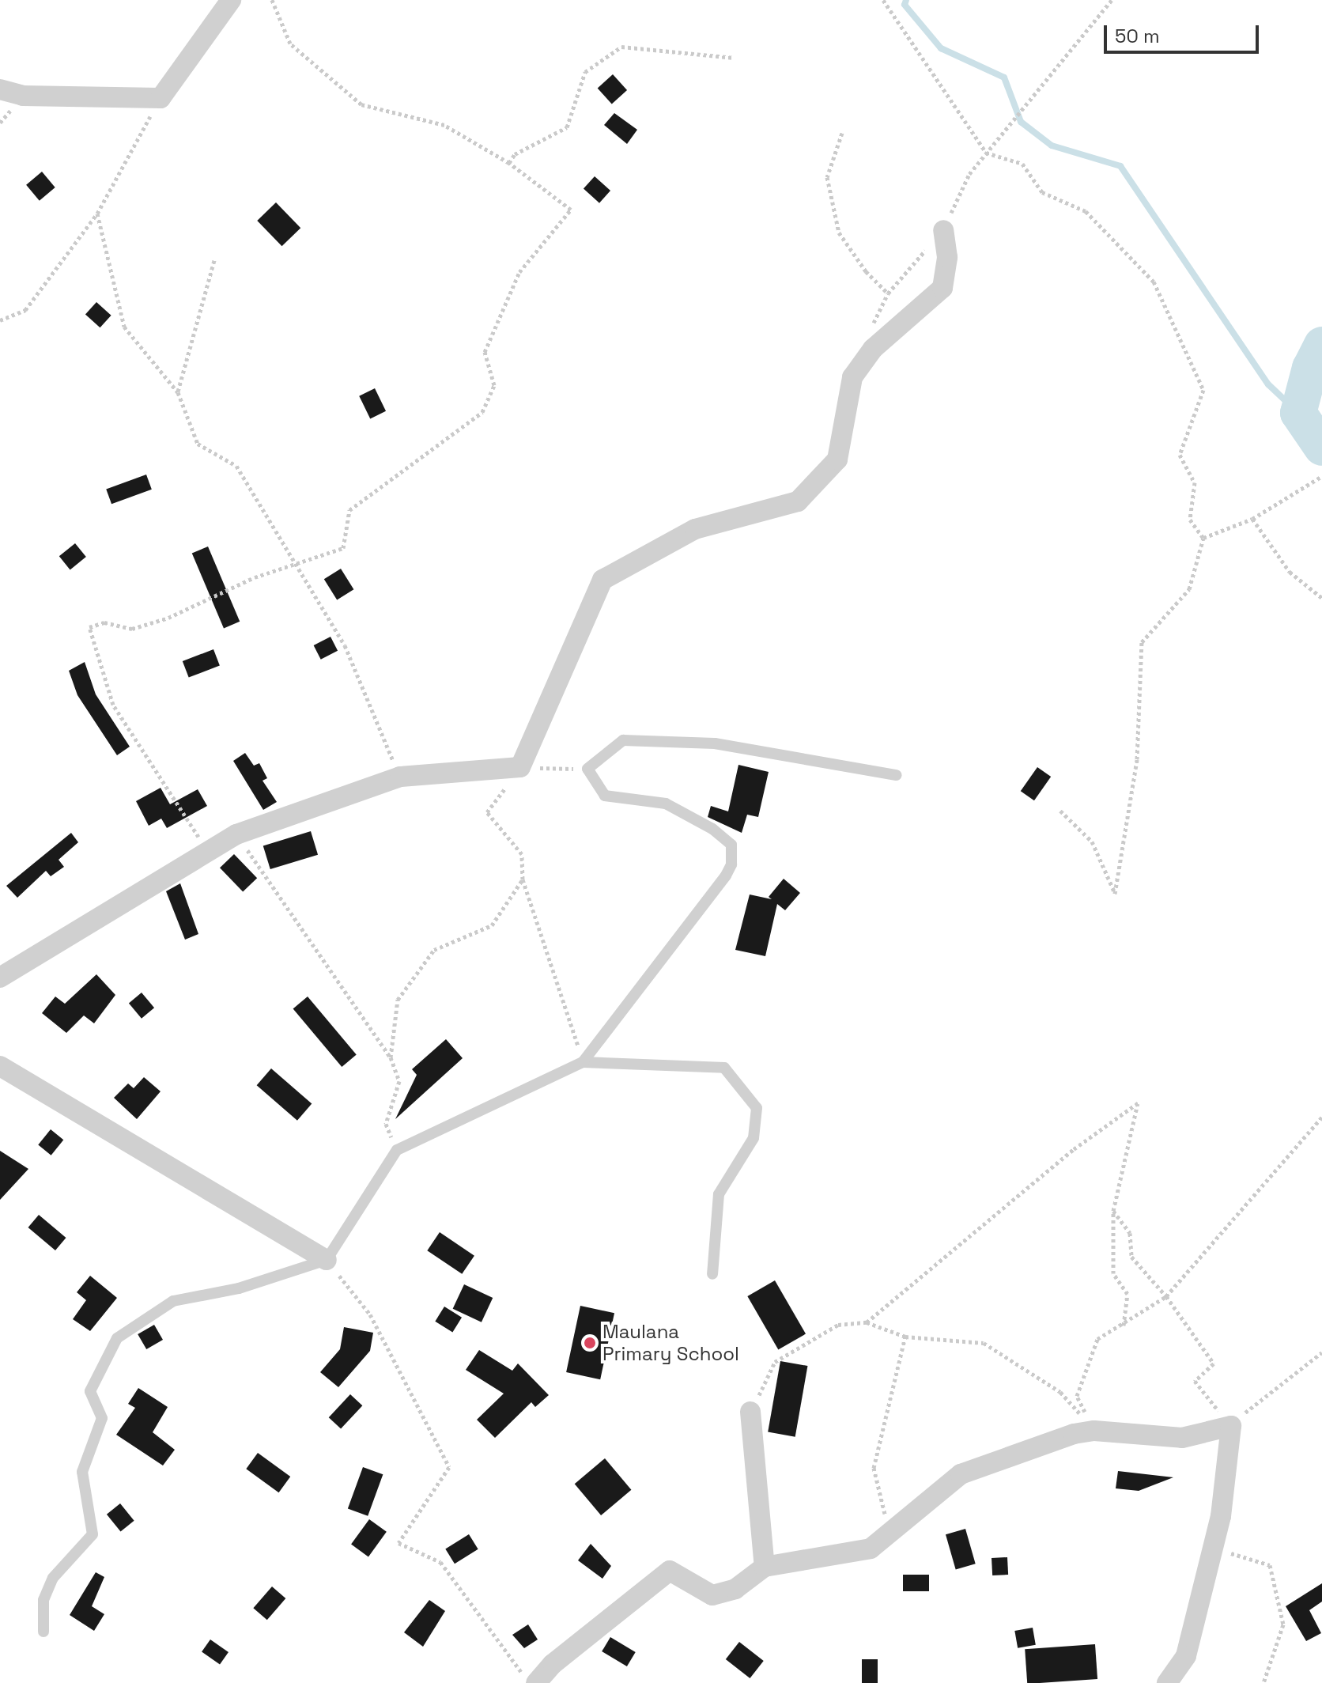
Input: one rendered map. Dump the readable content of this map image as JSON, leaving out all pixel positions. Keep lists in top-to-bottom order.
{
  "places": ["Maulana Primary School"],
  "scale_bar": "50 m"
}
